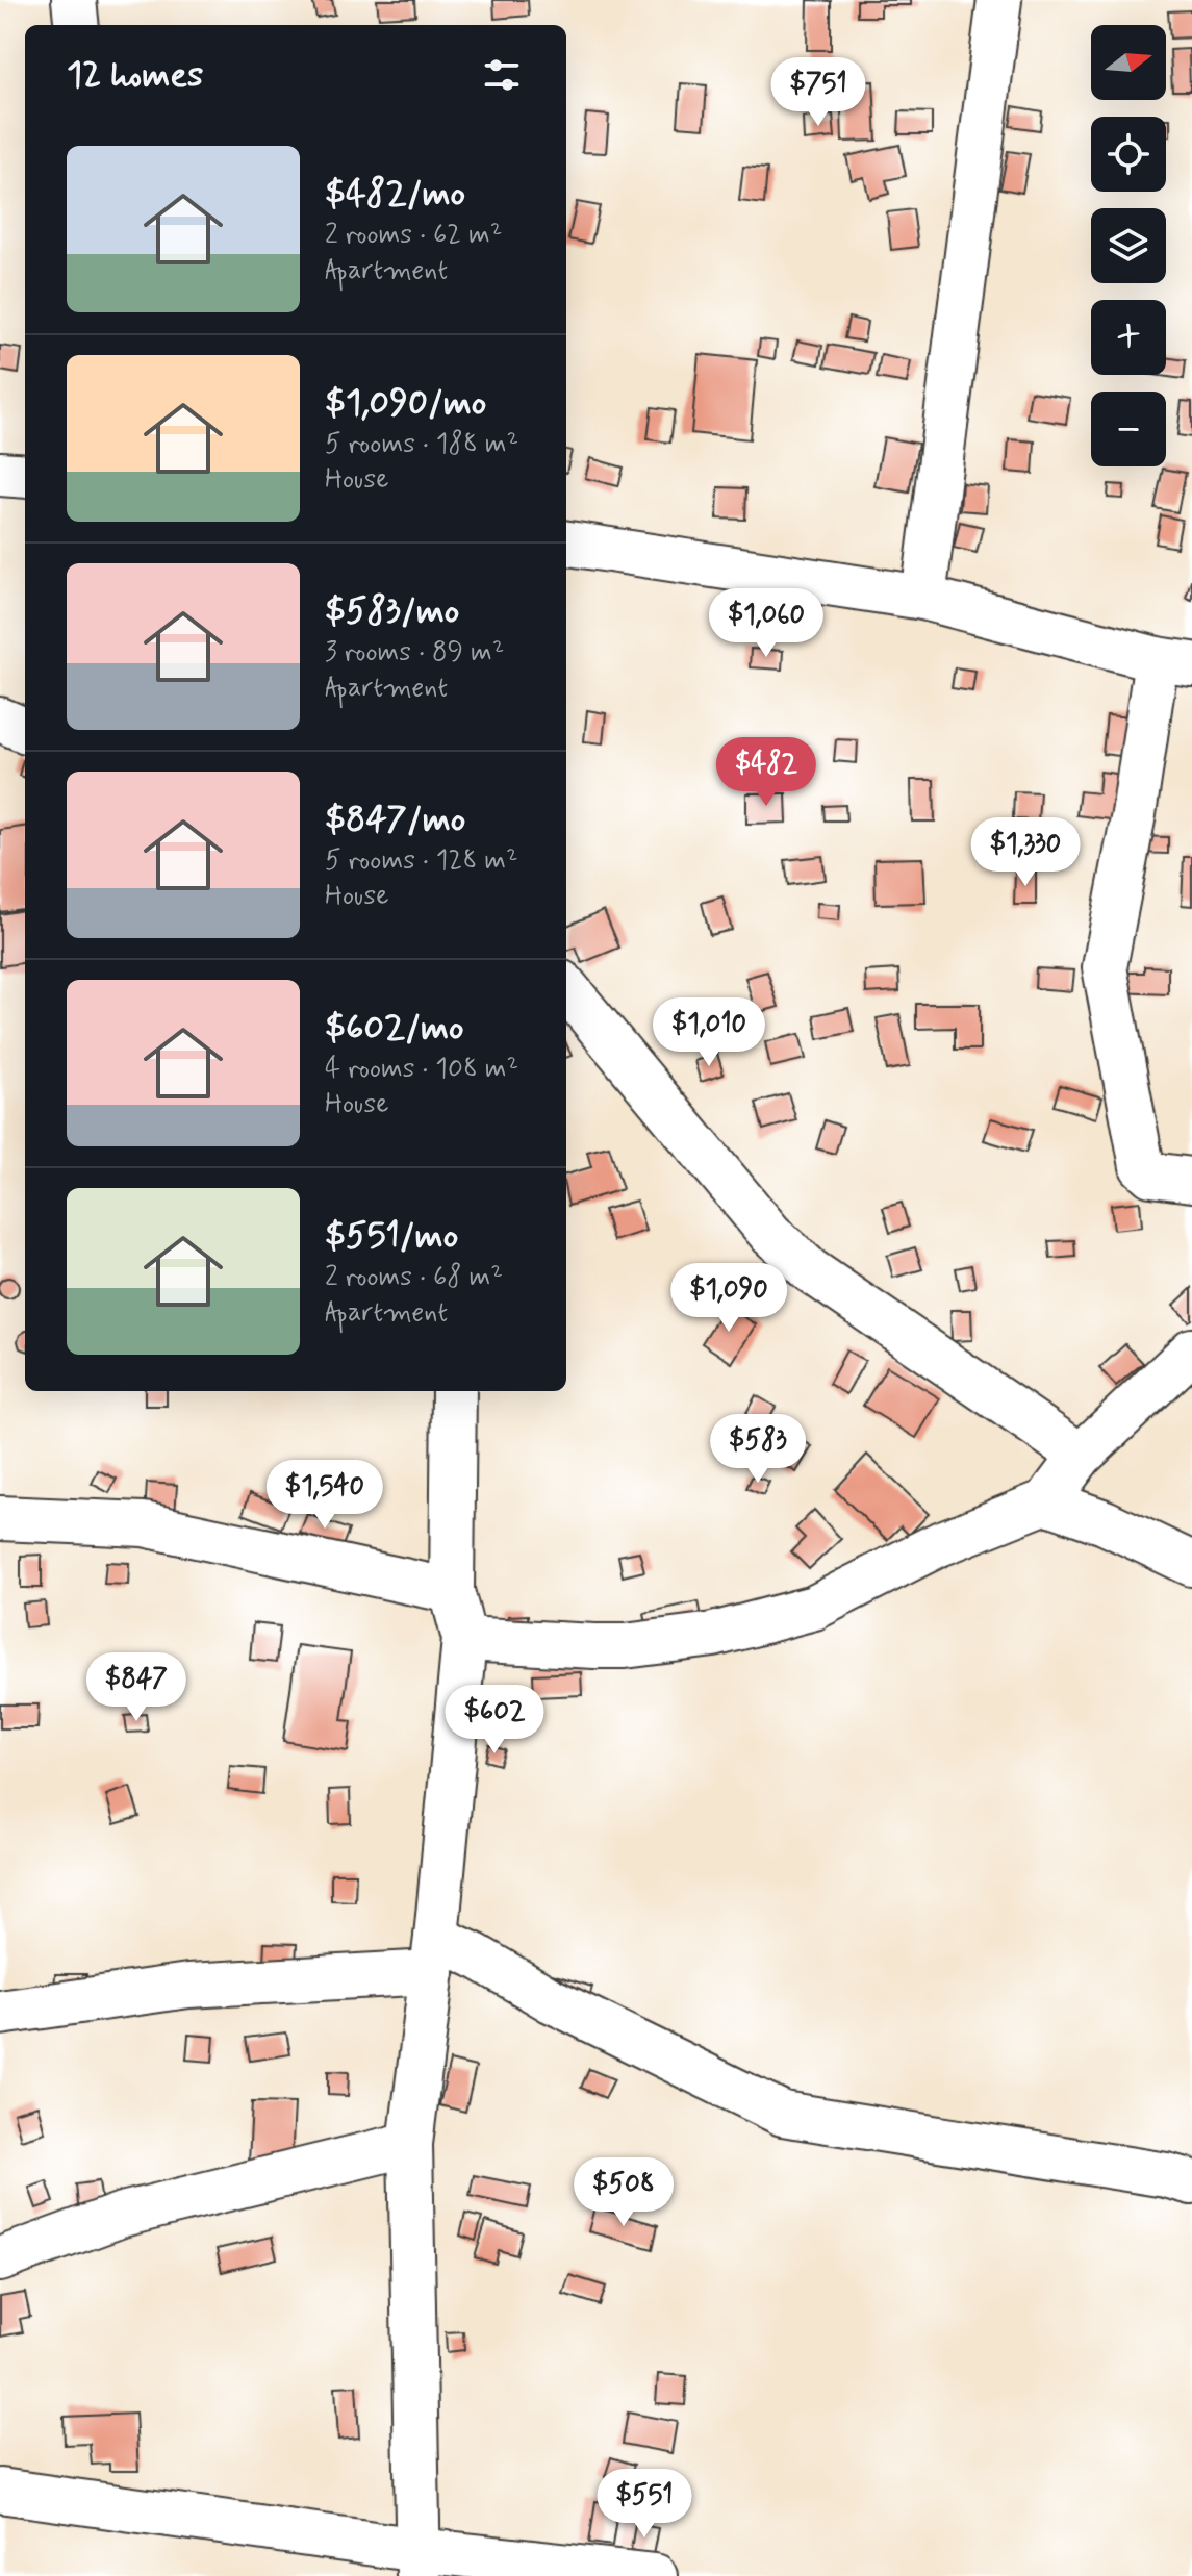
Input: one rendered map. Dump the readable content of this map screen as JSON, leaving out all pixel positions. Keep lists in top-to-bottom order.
{
  "north": "right",
  "page": {
    "map_buttons": ["+", "−"],
    "heading": "12 homes",
    "price": [
      "$751",
      "$1,060",
      "$482",
      "$1,330",
      "$1,010",
      "$1,090",
      "$583",
      "$1,540",
      "$847",
      "$602",
      "$508",
      "$551"
    ],
    "list": [
      {
        "name": "$482/mo",
        "note": "2 rooms · 62 m² · Apartment"
      },
      {
        "name": "$1,090/mo",
        "note": "5 rooms · 188 m² · House"
      },
      {
        "name": "$583/mo",
        "note": "3 rooms · 89 m² · Apartment"
      },
      {
        "name": "$847/mo",
        "note": "5 rooms · 128 m² · House"
      },
      {
        "name": "$602/mo",
        "note": "4 rooms · 108 m² · House"
      },
      {
        "name": "$551/mo",
        "note": "2 rooms · 68 m² · Apartment"
      }
    ]
  }
}
